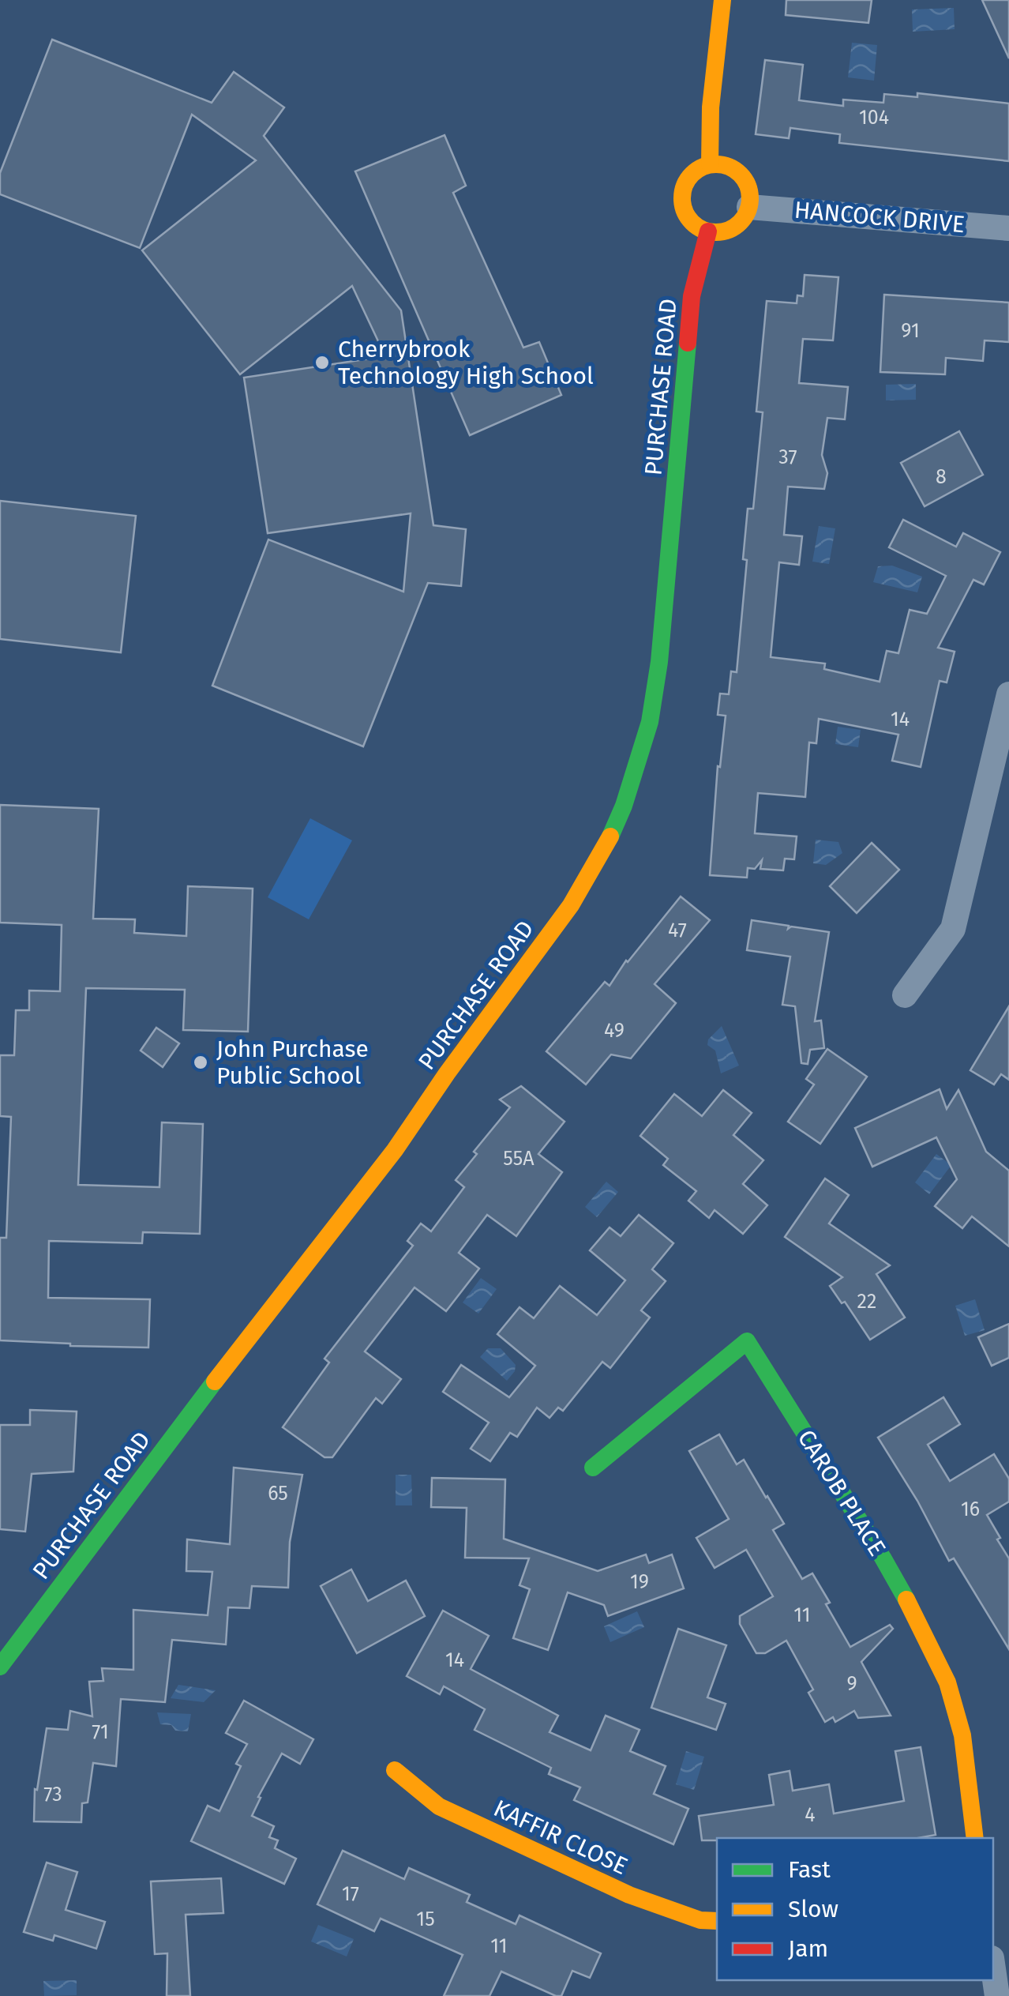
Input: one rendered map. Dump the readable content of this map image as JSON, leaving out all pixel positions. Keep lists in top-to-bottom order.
{
  "streets": {
    "main road": ["PURCHASE ROAD", "CAROB PLACE", "KAFFIR CLOSE"],
    "street": ["HANCOCK DRIVE"]
  },
  "crossings": [
    ["HANCOCK DRIVE", "PURCHASE ROAD"]
  ],
  "places": ["Cherrybrook Technology High School", "John Purchase Public School"],
  "house_numbers": [
    "104",
    "91",
    "37",
    "8",
    "14",
    "47",
    "49",
    "55A",
    "22",
    "65",
    "16",
    "19",
    "11",
    "14",
    "9",
    "71",
    "73",
    "4",
    "17",
    "15",
    "11"
  ],
  "legend": ["Fast", "Slow", "Jam"]
}
